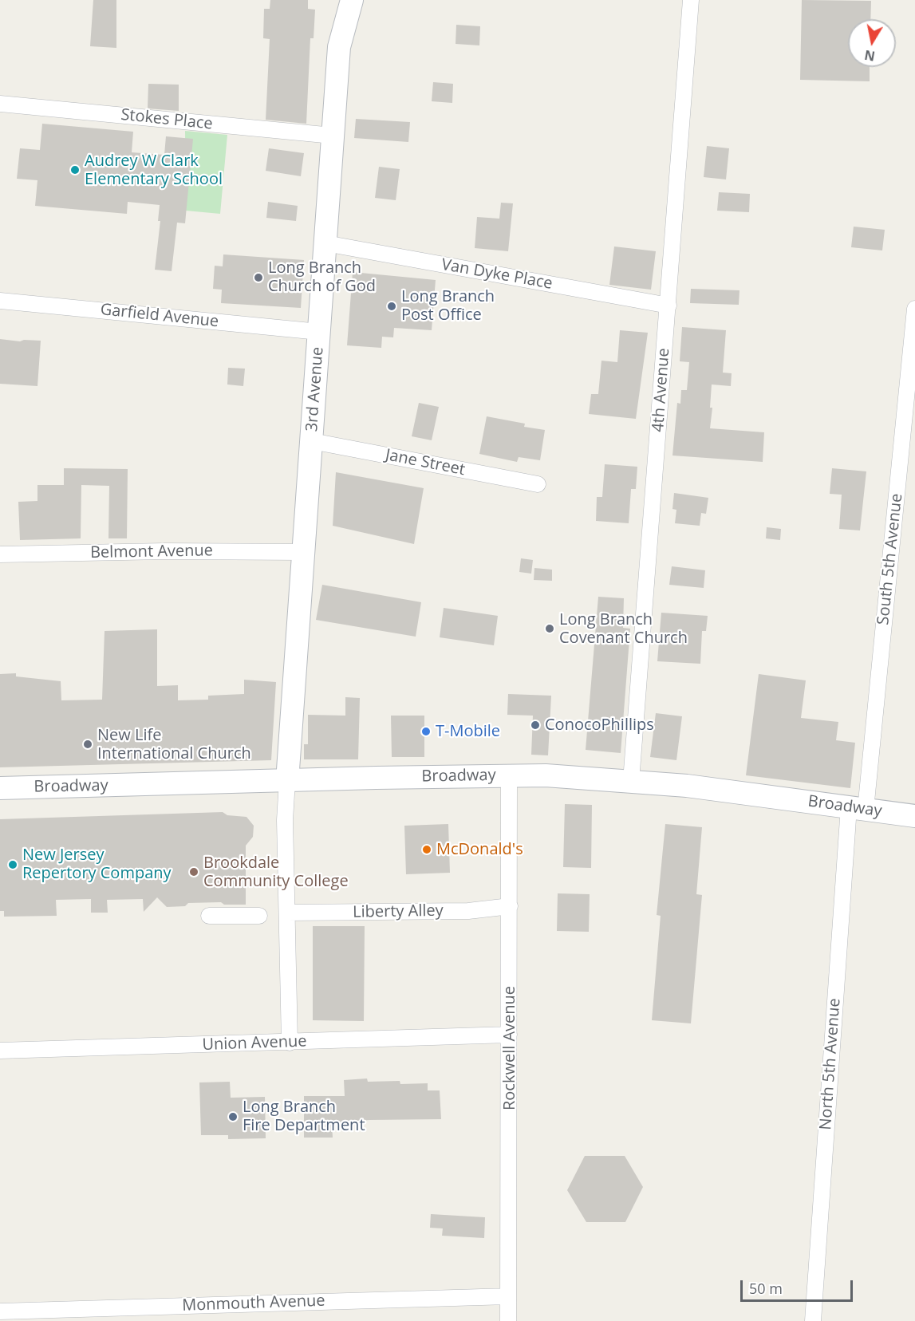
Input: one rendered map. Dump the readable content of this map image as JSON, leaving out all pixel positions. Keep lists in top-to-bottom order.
{
  "streets": {
    "street": [
      "Stokes Place",
      "Van Dyke Place",
      "Garfield Avenue",
      "3rd Avenue",
      "4th Avenue",
      "Jane Street",
      "Belmont Avenue",
      "South 5th Avenue",
      "Broadway",
      "Liberty Alley",
      "Union Avenue",
      "Rockwell Avenue",
      "North 5th Avenue",
      "Monmouth Avenue"
    ]
  },
  "crossings": [
    ["Stokes Place", "3rd Avenue"],
    ["Van Dyke Place", "3rd Avenue"],
    ["Van Dyke Place", "4th Avenue"],
    ["Garfield Avenue", "3rd Avenue"],
    ["3rd Avenue", "Jane Street"],
    ["3rd Avenue", "Belmont Avenue"],
    ["3rd Avenue", "Broadway"],
    ["4th Avenue", "Broadway"],
    ["South 5th Avenue", "Broadway"],
    ["South 5th Avenue", "North 5th Avenue"],
    ["Broadway", "Rockwell Avenue"],
    ["Broadway", "North 5th Avenue"],
    ["Liberty Alley", "Rockwell Avenue"],
    ["Union Avenue", "Rockwell Avenue"],
    ["Rockwell Avenue", "Monmouth Avenue"]
  ],
  "places": [
    "Audrey W Clark Elementary School",
    "Long Branch Church of God",
    "Long Branch Post Office",
    "Long Branch Covenant Church",
    "ConocoPhillips",
    "T-Mobile",
    "New Life International Church",
    "McDonald's",
    "New Jersey Repertory Company",
    "Brookdale Community College",
    "Long Branch Fire Department"
  ],
  "scale_bar": "50 m",
  "north": "bottom"
}
